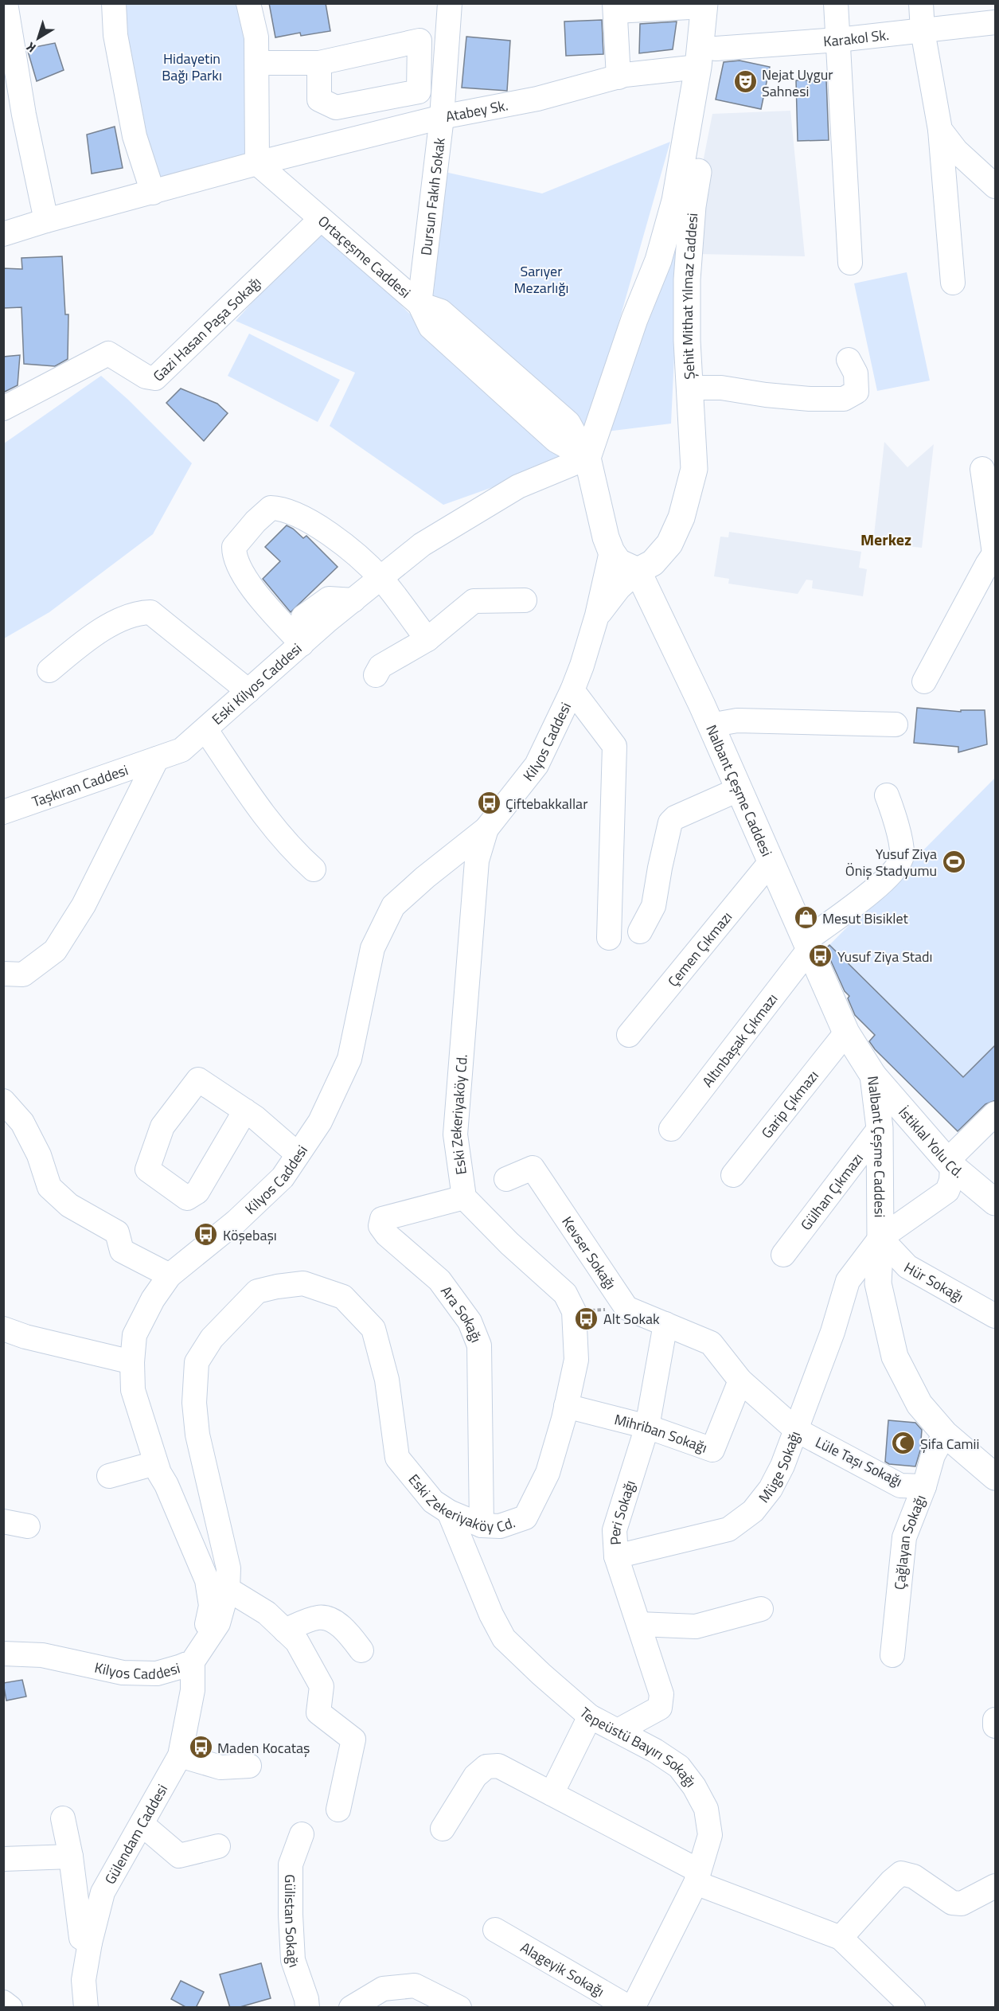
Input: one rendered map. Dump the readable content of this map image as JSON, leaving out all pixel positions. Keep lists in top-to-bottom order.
{
  "streets": {
    "main road": ["Şehit Mithat Yılmaz Caddesi", "Nalbant Çeşme Caddesi", "İstiklal Yolu Cd."],
    "street": [
      "Karakol Sk.",
      "Atabey Sk.",
      "Dursun Fakıh Sokak",
      "Ortaçeşme Caddesi",
      "Gazi Hasan Paşa Sokağı",
      "Eski Kilyos Caddesi",
      "Kilyos Caddesi",
      "Taşkıran Caddesi",
      "Çemen Çıkmazı",
      "Altınbaşak Çıkmazı",
      "Garip Çıkmazı",
      "Eski Zekeriyaköy Cd.",
      "Gülhan Çıkmazı",
      "Kevser Sokağı",
      "Hür Sokağı",
      "Ara Sokağı",
      "Mihriban Sokağı",
      "Lüle Taşı Sokağı",
      "Müge Sokağı",
      "Peri Sokağı",
      "Çağlayan Sokağı",
      "Tepeüstü Bayırı Sokağı",
      "Gülendam Caddesi",
      "Gülistan Sokağı",
      "Alageyik Sokağı"
    ]
  },
  "crossings": [
    ["Karakol Sk.", "Atabey Sk."],
    ["Karakol Sk.", "Şehit Mithat Yılmaz Caddesi"],
    ["Atabey Sk.", "Dursun Fakıh Sokak"],
    ["Atabey Sk.", "Ortaçeşme Caddesi"],
    ["Atabey Sk.", "Şehit Mithat Yılmaz Caddesi"],
    ["Dursun Fakıh Sokak", "Ortaçeşme Caddesi"],
    ["Ortaçeşme Caddesi", "Şehit Mithat Yılmaz Caddesi"],
    ["Ortaçeşme Caddesi", "Gazi Hasan Paşa Sokağı"],
    ["Ortaçeşme Caddesi", "Eski Kilyos Caddesi"],
    ["Şehit Mithat Yılmaz Caddesi", "Eski Kilyos Caddesi"],
    ["Şehit Mithat Yılmaz Caddesi", "Nalbant Çeşme Caddesi"],
    ["Eski Kilyos Caddesi", "Taşkıran Caddesi"],
    ["Kilyos Caddesi", "Eski Zekeriyaköy Cd."],
    ["Kilyos Caddesi", "Gülendam Caddesi"],
    ["Nalbant Çeşme Caddesi", "Çemen Çıkmazı"],
    ["Nalbant Çeşme Caddesi", "Altınbaşak Çıkmazı"],
    ["Nalbant Çeşme Caddesi", "Garip Çıkmazı"],
    ["Nalbant Çeşme Caddesi", "İstiklal Yolu Cd."],
    ["Nalbant Çeşme Caddesi", "Gülhan Çıkmazı"],
    ["Nalbant Çeşme Caddesi", "Hür Sokağı"],
    ["Nalbant Çeşme Caddesi", "Müge Sokağı"],
    ["Nalbant Çeşme Caddesi", "Çağlayan Sokağı"],
    ["Eski Zekeriyaköy Cd.", "Ara Sokağı"],
    ["Eski Zekeriyaköy Cd.", "Mihriban Sokağı"],
    ["Eski Zekeriyaköy Cd.", "Tepeüstü Bayırı Sokağı"],
    ["Eski Zekeriyaköy Cd.", "Gülendam Caddesi"],
    ["İstiklal Yolu Cd.", "Müge Sokağı"],
    ["Hür Sokağı", "Müge Sokağı"],
    ["Mihriban Sokağı", "Peri Sokağı"],
    ["Lüle Taşı Sokağı", "Müge Sokağı"],
    ["Lüle Taşı Sokağı", "Çağlayan Sokağı"],
    ["Müge Sokağı", "Peri Sokağı"],
    ["Peri Sokağı", "Tepeüstü Bayırı Sokağı"],
    ["Tepeüstü Bayırı Sokağı", "Alageyik Sokağı"]
  ],
  "districts": ["Merkez"],
  "parks": ["Hidayetin Bağı Parkı", "Sarıyer Mezarlığı"],
  "places": {
    "theatre": ["Nejat Uygur Sahnesi"],
    "bus stop": [
      "Çiftebakkallar",
      "Yusuf Ziya Stadı",
      "Köşebaşı",
      "Alt Sokak",
      "Maden Kocataş"
    ],
    "sports": ["Yusuf Ziya Öniş Stadyumu"],
    "shop": ["Mesut Bisiklet"],
    "mosque": ["Şifa Camii"]
  },
  "north": "bottom left"
}
